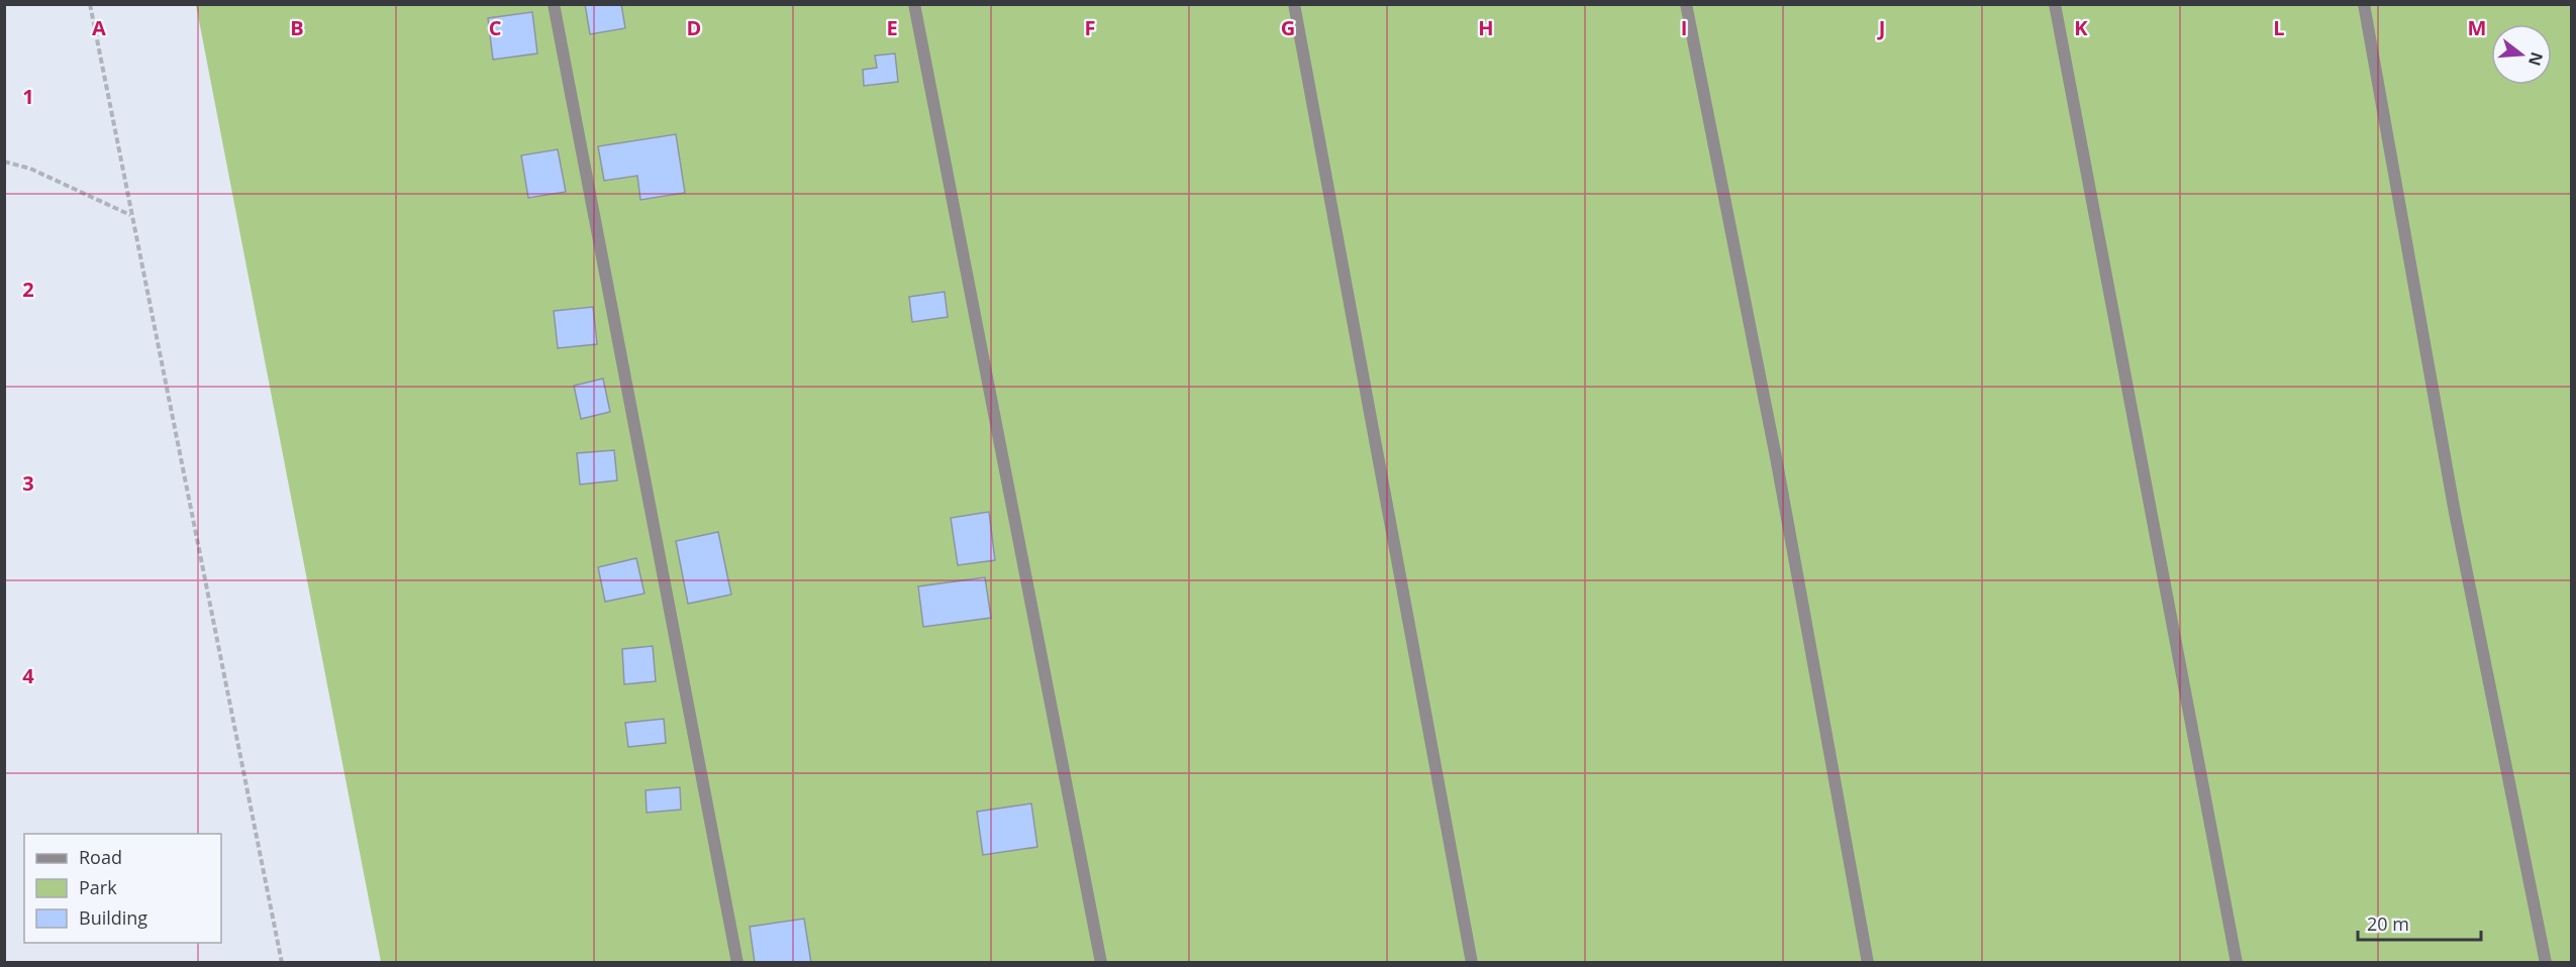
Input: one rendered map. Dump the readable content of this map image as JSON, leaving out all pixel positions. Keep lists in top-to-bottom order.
{
  "legend": ["Road", "Park", "Building"],
  "scale_bar": "20 m",
  "north": "right",
  "grid": {
    "columns": [
      "A",
      "B",
      "C",
      "D",
      "E",
      "F",
      "G",
      "H",
      "I",
      "J",
      "K",
      "L",
      "M"
    ],
    "rows": [
      "1",
      "2",
      "3",
      "4"
    ]
  }
}
